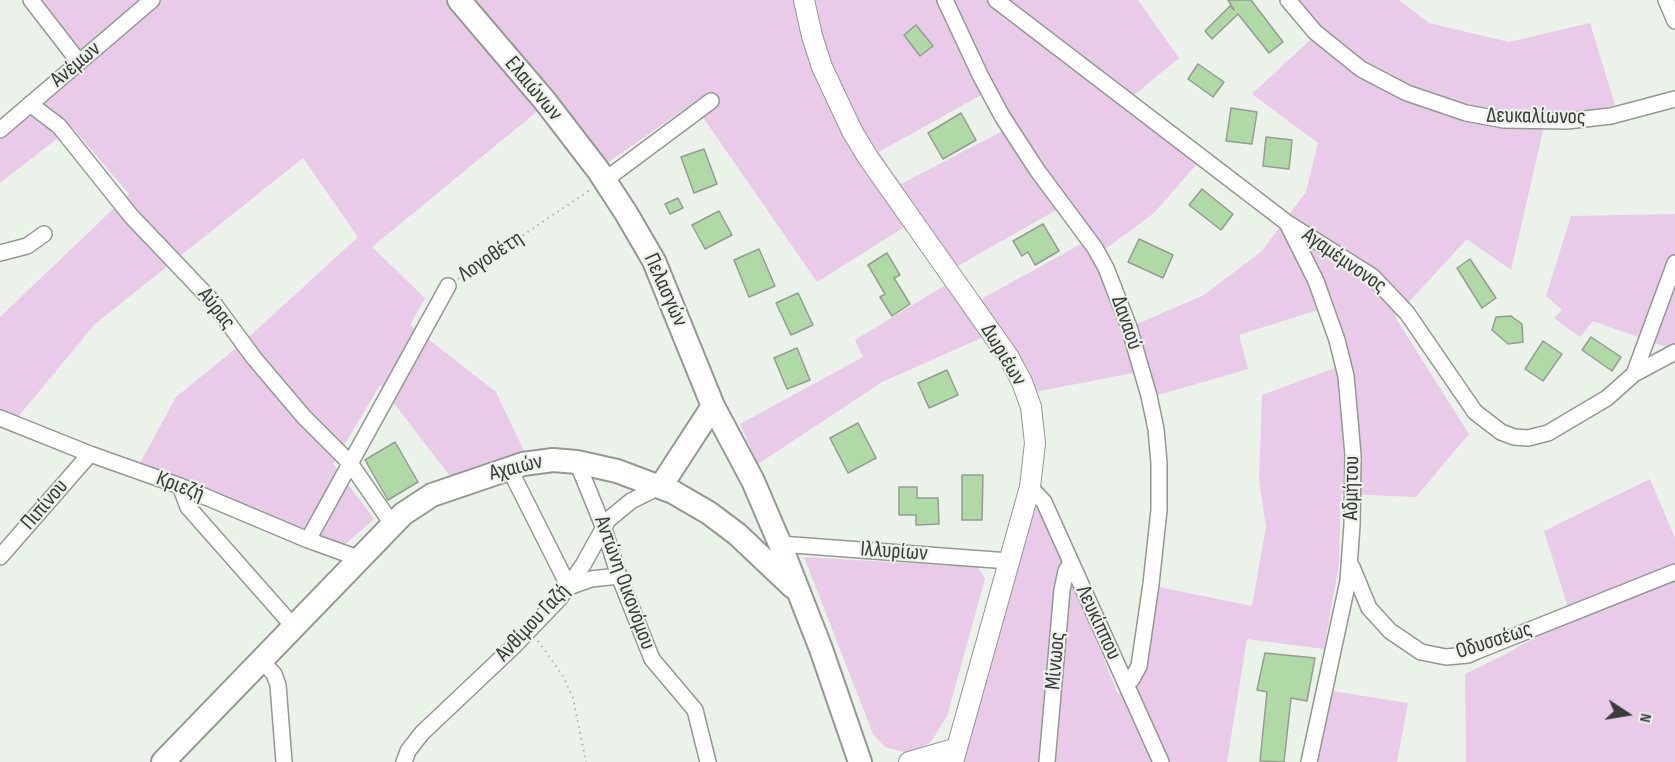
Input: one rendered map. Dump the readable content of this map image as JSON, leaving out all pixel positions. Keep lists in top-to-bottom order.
{
  "streets": {
    "main road": ["Ελαιώνων", "Πελασγών", "Αχαιών"],
    "street": [
      "Ανέμων",
      "Δευκαλίωνος",
      "Λογοθέτη",
      "Αγαμέμνονος",
      "Αύρας",
      "Δαναού",
      "Δωριέων",
      "Κριεζή",
      "Αδμήτου",
      "Πιπίνου",
      "Ιλλυρίων",
      "Αντώνη Οικονόμου",
      "Ανθίμου Γαζή",
      "Λευκίππου",
      "Οδυσσέως",
      "Μίνωος"
    ]
  },
  "crossings": [
    ["Ανέμων", "Αύρας"],
    ["Ελαιώνων", "Λογοθέτη"],
    ["Ελαιώνων", "Πελασγών"],
    ["Λογοθέτη", "Πελασγών"],
    ["Λογοθέτη", "Αύρας"],
    ["Λογοθέτη", "Κριεζή"],
    ["Αγαμέμνονος", "Αδμήτου"],
    ["Πελασγών", "Αχαιών"],
    ["Πελασγών", "Ιλλυρίων"],
    ["Αύρας", "Αχαιών"],
    ["Δαναού", "Λευκίππου"],
    ["Δωριέων", "Ιλλυρίων"],
    ["Δωριέων", "Λευκίππου"],
    ["Αχαιών", "Κριεζή"],
    ["Αχαιών", "Αντώνη Οικονόμου"],
    ["Αχαιών", "Ανθίμου Γαζή"],
    ["Κριεζή", "Πιπίνου"],
    ["Αδμήτου", "Οδυσσέως"],
    ["Αντώνη Οικονόμου", "Ανθίμου Γαζή"],
    ["Λευκίππου", "Μίνωος"]
  ],
  "north": "right"
}
